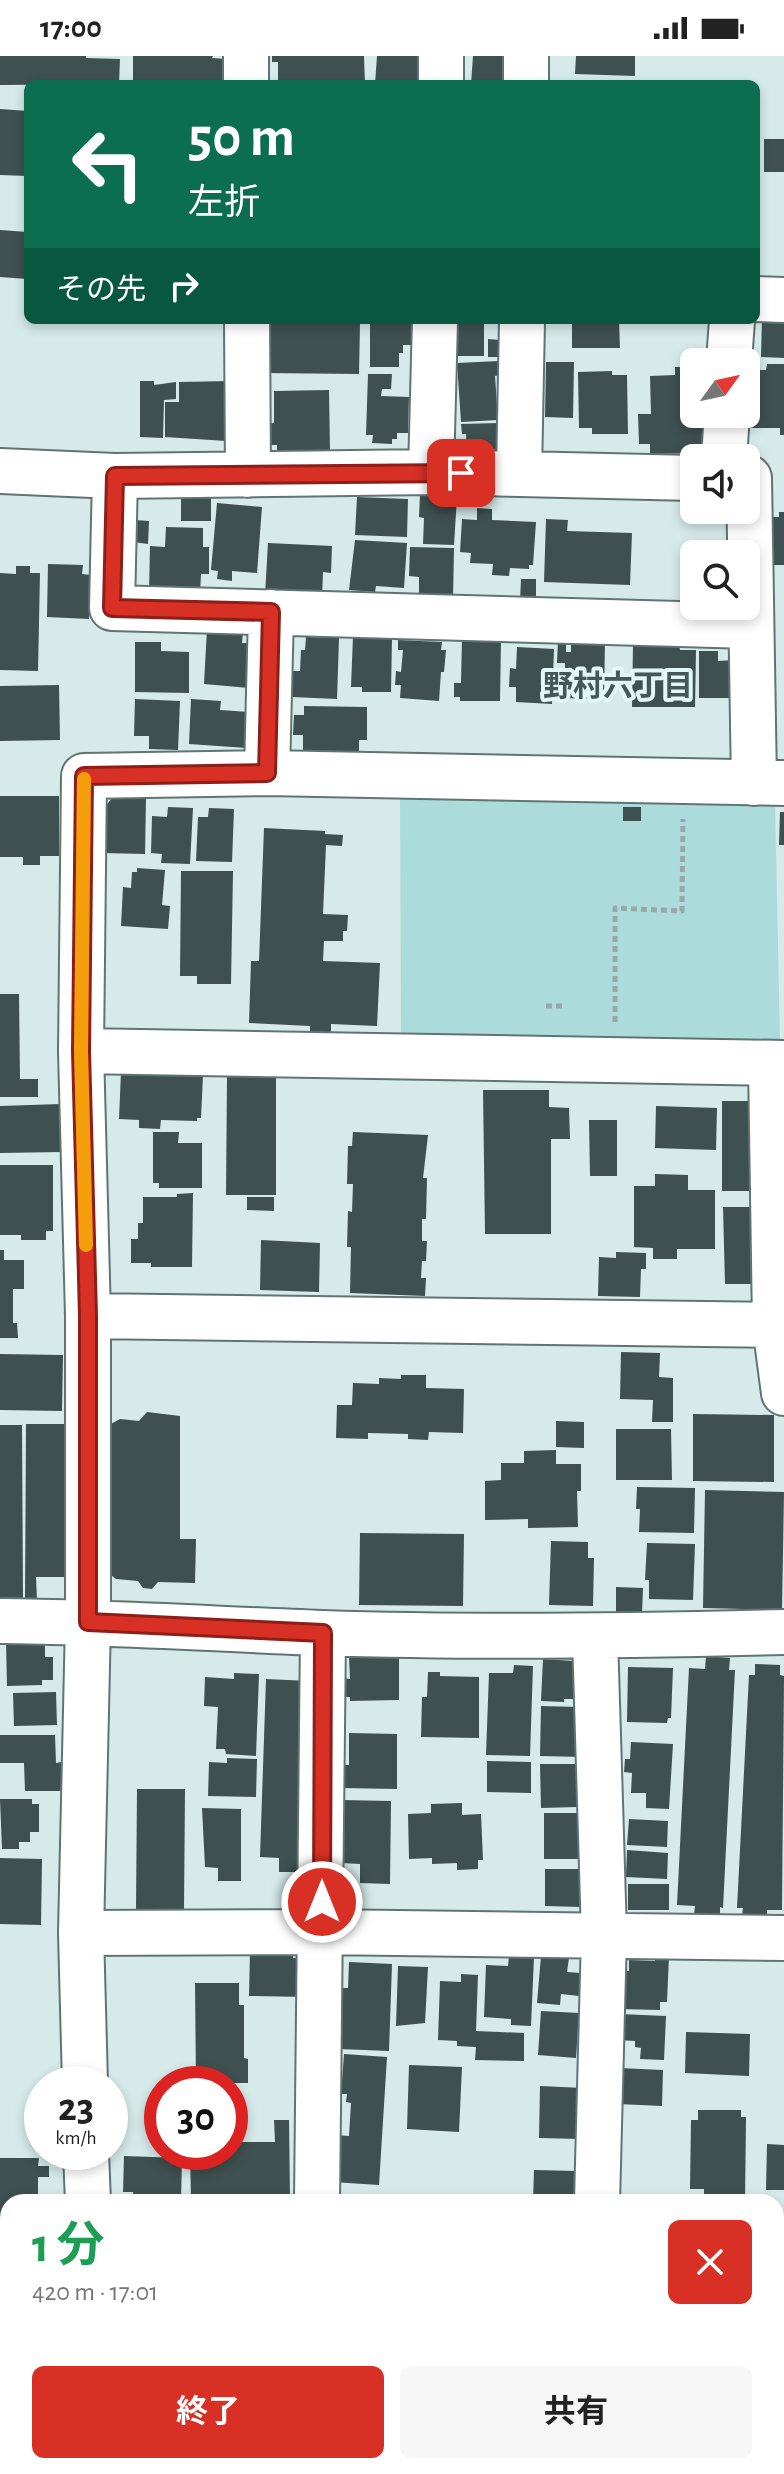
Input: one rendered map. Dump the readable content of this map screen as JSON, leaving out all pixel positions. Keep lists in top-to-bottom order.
{
  "districts": ["野村六丁目"],
  "north": "top right",
  "page": {
    "status": "17:00",
    "turn": ["50 m", "左折"],
    "then": "その先",
    "speed": "23 km/h",
    "limit": "30",
    "heading": ["1 分", "420 m · 17:01"],
    "buttons": ["終了", "共有"]
  }
}
